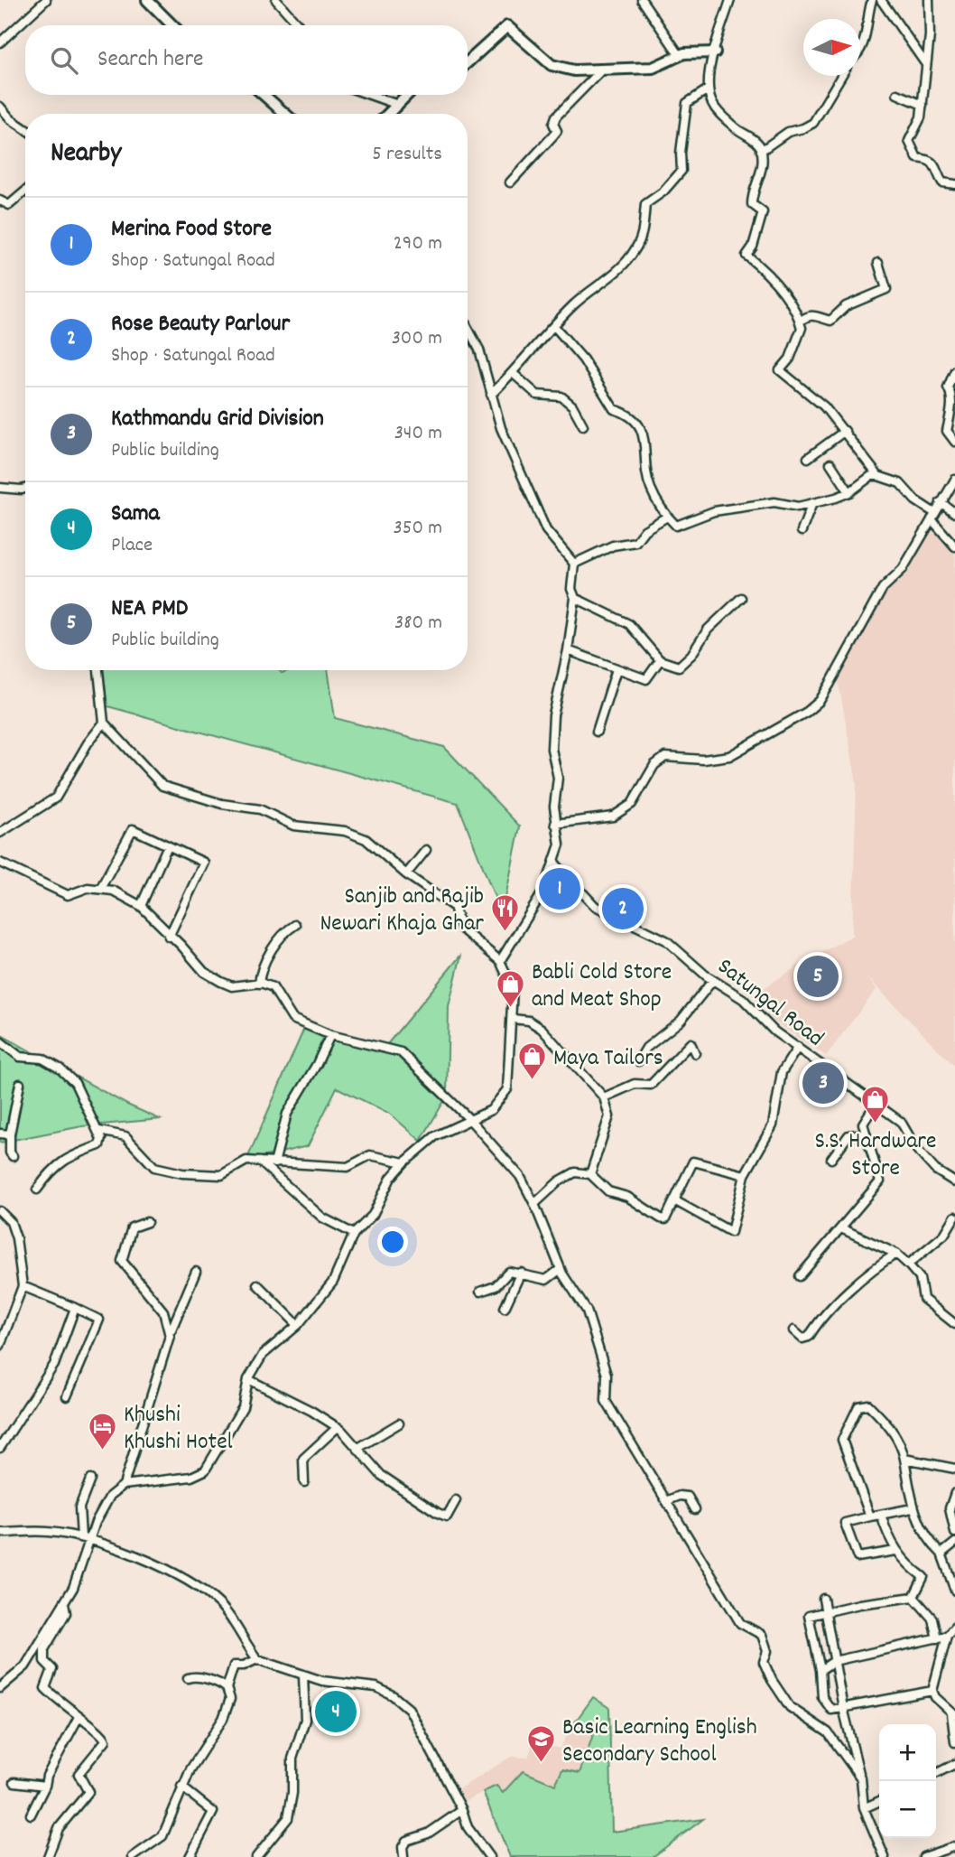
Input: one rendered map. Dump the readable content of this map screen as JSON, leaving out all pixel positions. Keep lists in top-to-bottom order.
{
  "streets": {
    "street": ["Satungal Road"]
  },
  "places": {
    "restaurant": ["Sanjib and Rajib Newari Khaja Ghar"],
    "shop": ["Babli Cold Store and Meat Shop", "Maya Tailors", "S.S. Hardware Store"],
    "hotel": ["Khushi Khushi Hotel"],
    "school or university": ["Basic Learning English Secondary School"]
  },
  "north": "right",
  "page": {
    "search": "Search here",
    "heading": ["Nearby", "5 results"],
    "list": [
      {
        "mark": "1",
        "name": "Merina Food Store",
        "note": "Shop · Satungal Road",
        "value": "290 m"
      },
      {
        "mark": "2",
        "name": "Rose Beauty Parlour",
        "note": "Shop · Satungal Road",
        "value": "300 m"
      },
      {
        "mark": "3",
        "name": "Kathmandu Grid Division",
        "note": "Public building",
        "value": "340 m"
      },
      {
        "mark": "4",
        "name": "Sama",
        "note": "Place",
        "value": "350 m"
      },
      {
        "mark": "5",
        "name": "NEA PMD",
        "note": "Public building",
        "value": "380 m"
      }
    ],
    "pins": [
      "1",
      "2",
      "5",
      "3",
      "4"
    ],
    "map_buttons": ["+", "−"]
  }
}
